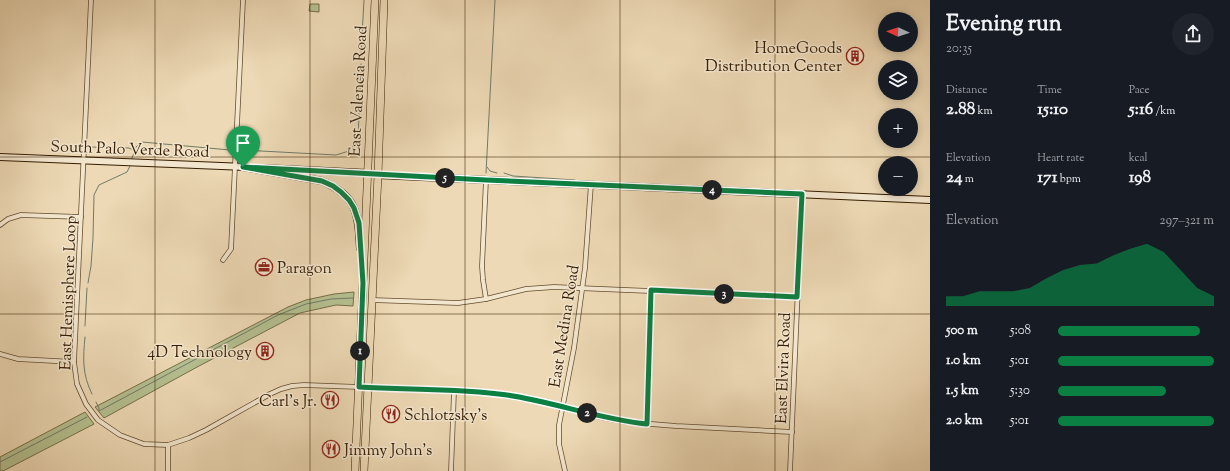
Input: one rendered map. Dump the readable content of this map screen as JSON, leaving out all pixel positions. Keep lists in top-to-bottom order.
{
  "streets": {
    "main road": ["East Valencia Road", "South Palo Verde Road"],
    "street": ["East Hemisphere Loop", "East Medina Road", "East Elvira Road"]
  },
  "crossings": [
    ["East Valencia Road", "South Palo Verde Road"],
    ["East Valencia Road", "East Hemisphere Loop"],
    ["South Palo Verde Road", "East Hemisphere Loop"],
    ["South Palo Verde Road", "East Medina Road"],
    ["South Palo Verde Road", "East Elvira Road"]
  ],
  "places": {
    "building": ["HomeGoods Distribution Center", "4D Technology"],
    "office": ["Paragon"],
    "restaurant": ["Carl's Jr.", "Schlotzsky's", "Jimmy John's"]
  },
  "north": "left",
  "page": {
    "heading": ["Evening run", "20:35"],
    "map_buttons": ["+", "−"],
    "stats": [
      ["Distance", "2.88 km"],
      ["Time", "15:10"],
      ["Pace", "5:16 /km"],
      ["Elevation", "24 m"],
      ["Heart rate", "171 bpm"],
      ["kcal", "198"]
    ],
    "pins": [
      "5",
      "4",
      "3",
      "1",
      "2"
    ],
    "chart": ["Elevation", "297–321 m"],
    "list": [
      {
        "name": "500 m",
        "note": "5:08"
      },
      {
        "name": "1.0 km",
        "note": "5:01"
      },
      {
        "name": "1.5 km",
        "note": "5:30"
      },
      {
        "name": "2.0 km",
        "note": "5:01"
      }
    ]
  }
}
